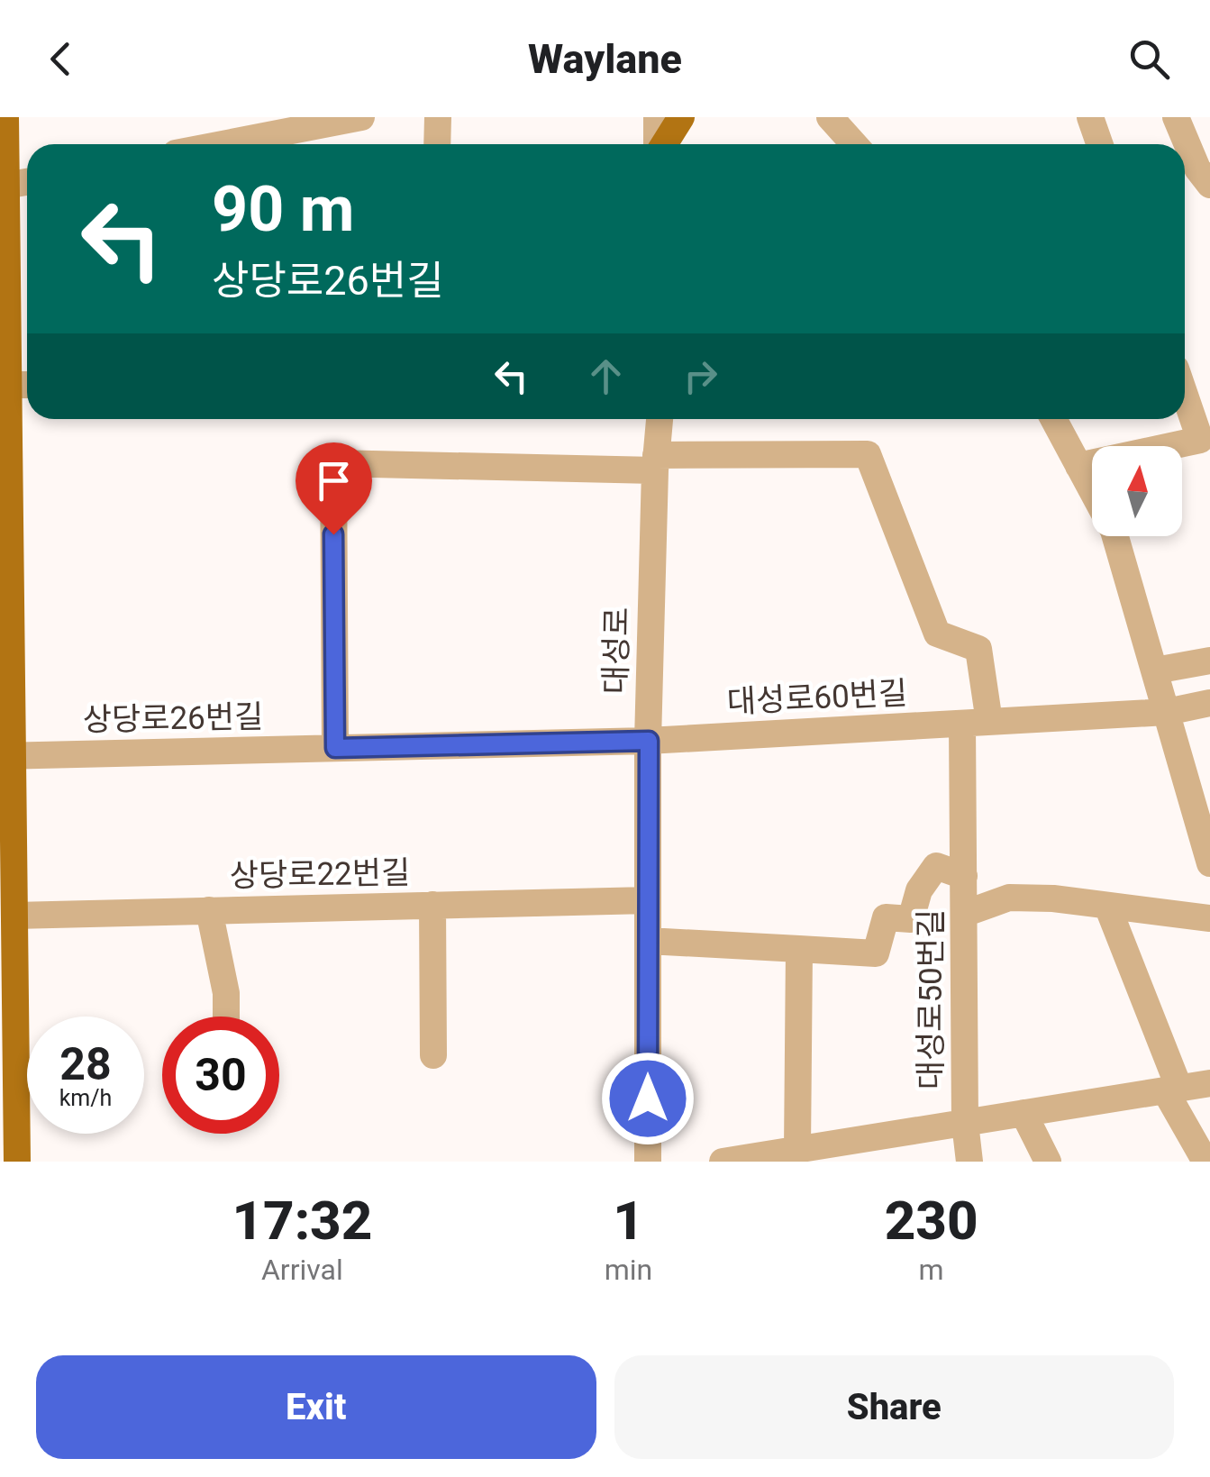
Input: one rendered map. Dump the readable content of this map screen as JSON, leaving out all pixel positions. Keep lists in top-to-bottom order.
{
  "streets": {
    "street": [
      "대성로",
      "대성로60번길",
      "상당로26번길",
      "상당로22번길",
      "대성로50번길"
    ]
  },
  "crossings": [
    ["대성로", "대성로60번길"],
    ["대성로", "상당로26번길"],
    ["대성로", "상당로22번길"],
    ["대성로60번길", "상당로26번길"],
    ["대성로60번길", "대성로50번길"]
  ],
  "north": "top",
  "page": {
    "header": "Waylane",
    "turn": ["90 m", "상당로26번길"],
    "speed": "28 km/h",
    "limit": "30",
    "eta": [
      "17:32",
      "Arrival",
      "1",
      "min",
      "230",
      "m"
    ],
    "buttons": ["Exit", "Share"]
  }
}
